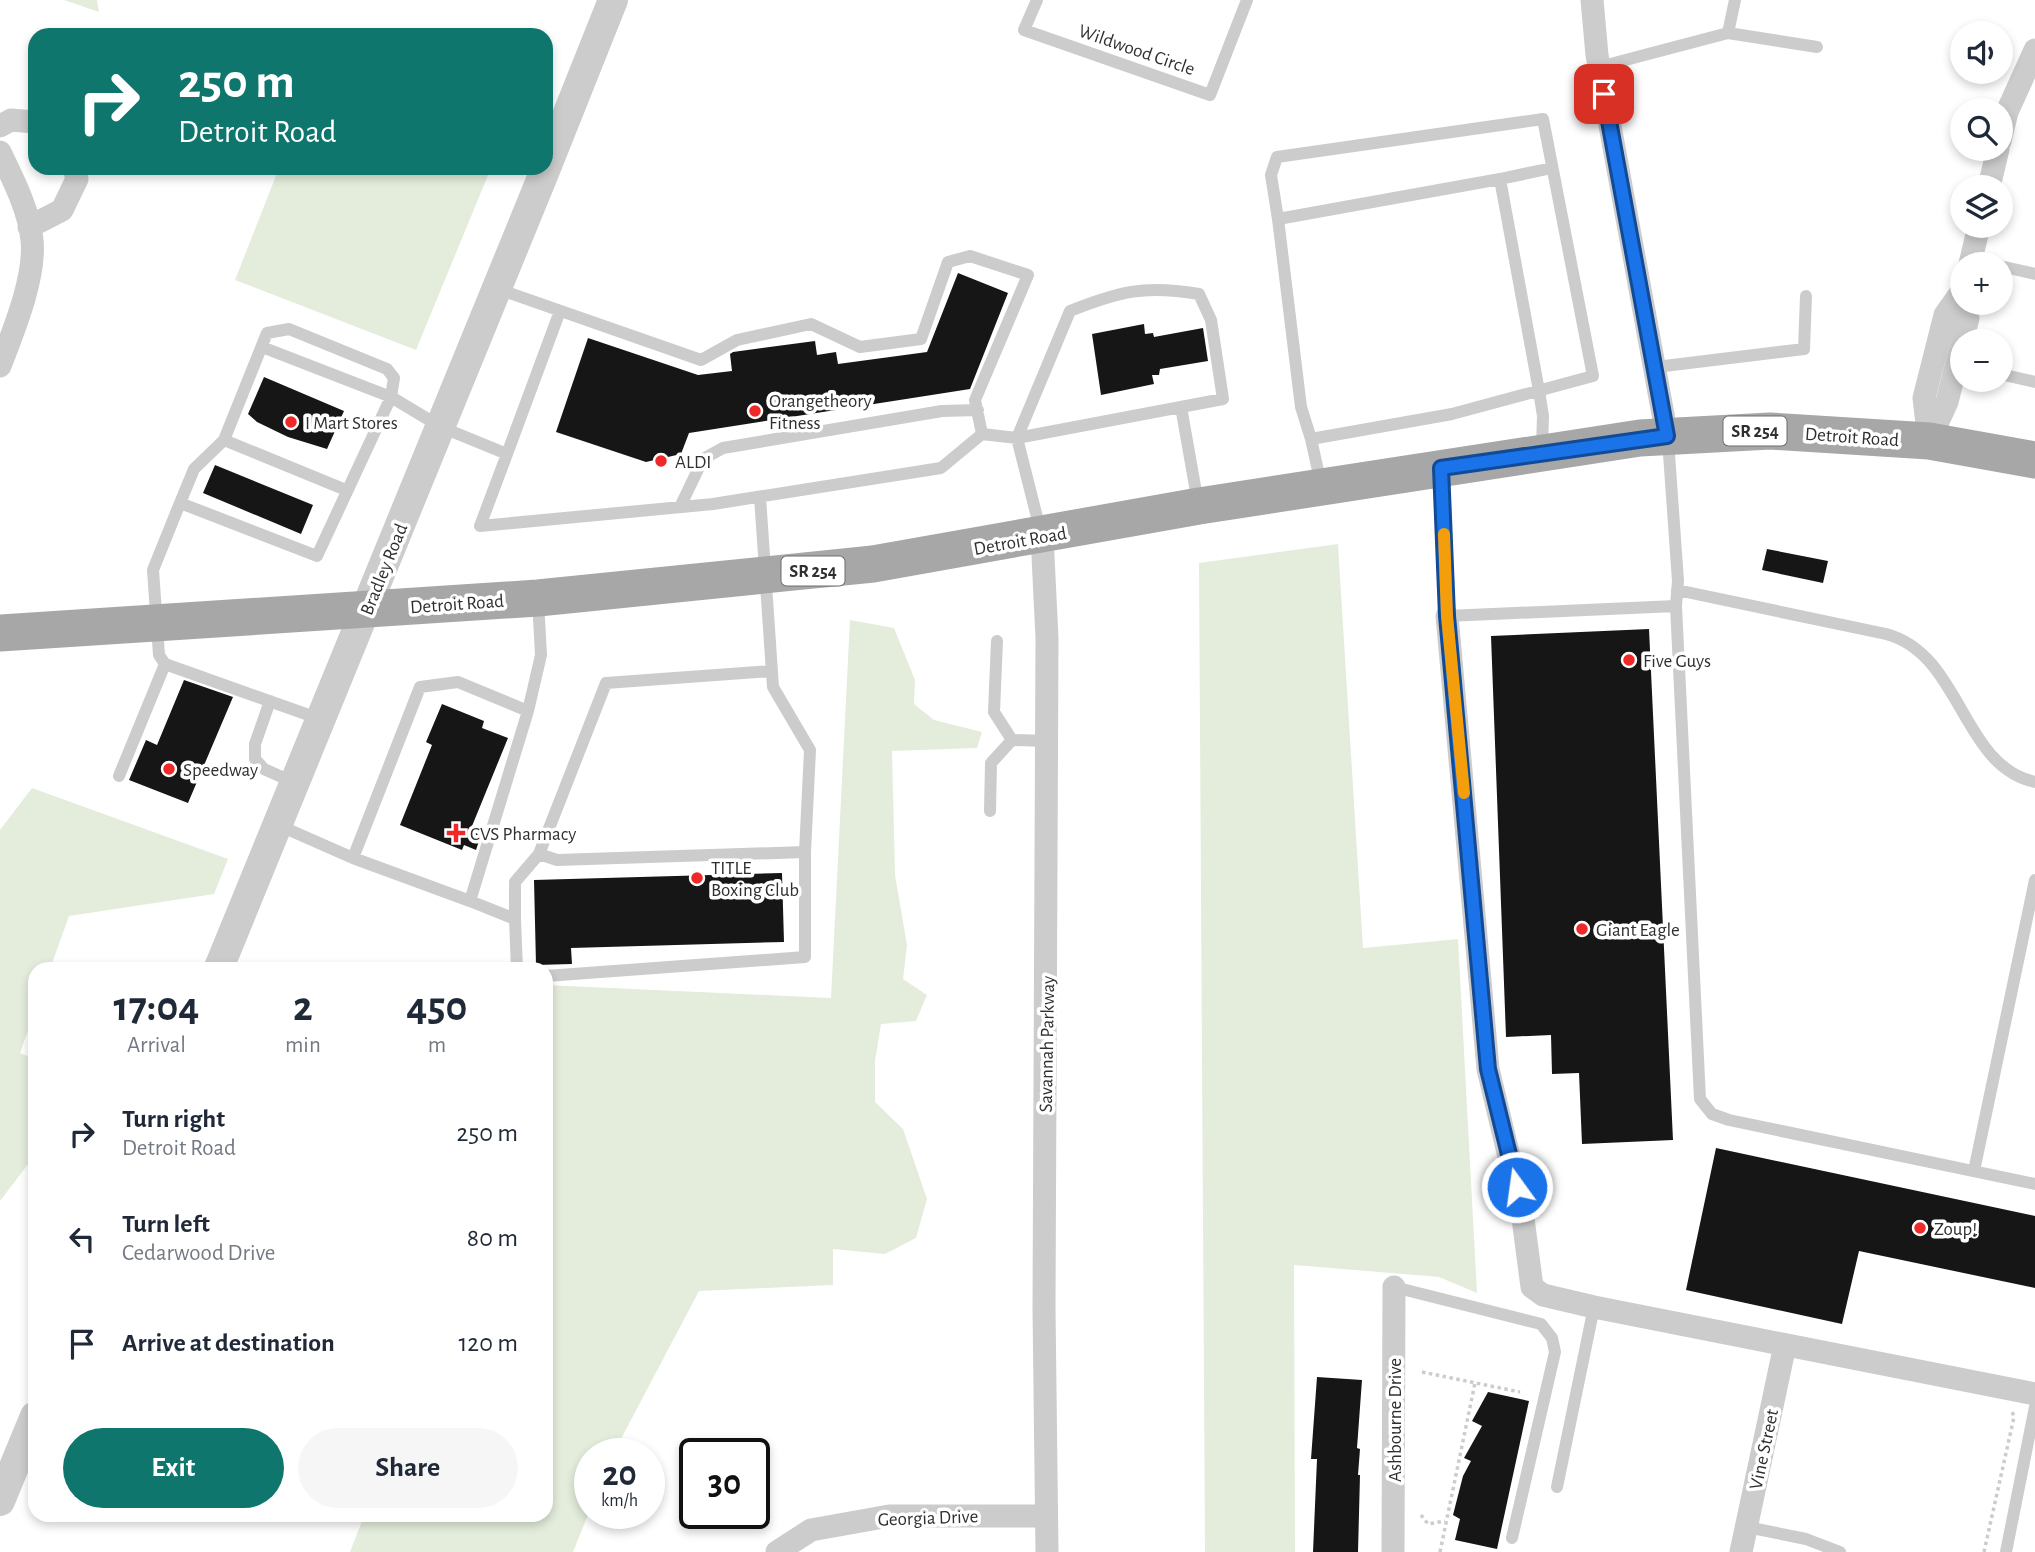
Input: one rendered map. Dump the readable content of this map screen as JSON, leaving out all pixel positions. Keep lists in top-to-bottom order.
{
  "streets": {
    "main road": ["SR 254", "Detroit Road"],
    "street": [
      "Bradley Road",
      "Savannah Parkway",
      "Ashbourne Drive",
      "Vine Street",
      "Georgia Drive"
    ],
    "lane": ["Wildwood Circle"]
  },
  "crossings": [
    ["Detroit Road", "Bradley Road"],
    ["Detroit Road", "Savannah Parkway"],
    ["Savannah Parkway", "Georgia Drive"]
  ],
  "places": {
    "other": [
      "Orangetheory Fitness",
      "I Mart Stores",
      "ALDI",
      "Five Guys",
      "Speedway",
      "TITLE Boxing Club",
      "Giant Eagle",
      "Zoup!"
    ],
    "health": ["CVS Pharmacy"]
  },
  "page": {
    "map_buttons": ["+", "−"],
    "turn": ["250 m", "Detroit Road"],
    "eta": [
      "17:04",
      "Arrival",
      "2",
      "min",
      "450",
      "m"
    ],
    "list": [
      {
        "name": "Turn right",
        "note": "Detroit Road",
        "value": "250 m"
      },
      {
        "name": "Turn left",
        "note": "Cedarwood Drive",
        "value": "80 m"
      },
      {
        "name": "Arrive at destination",
        "value": "120 m"
      }
    ],
    "buttons": ["Exit", "Share"],
    "speed": "20 km/h",
    "limit": "30"
  }
}
